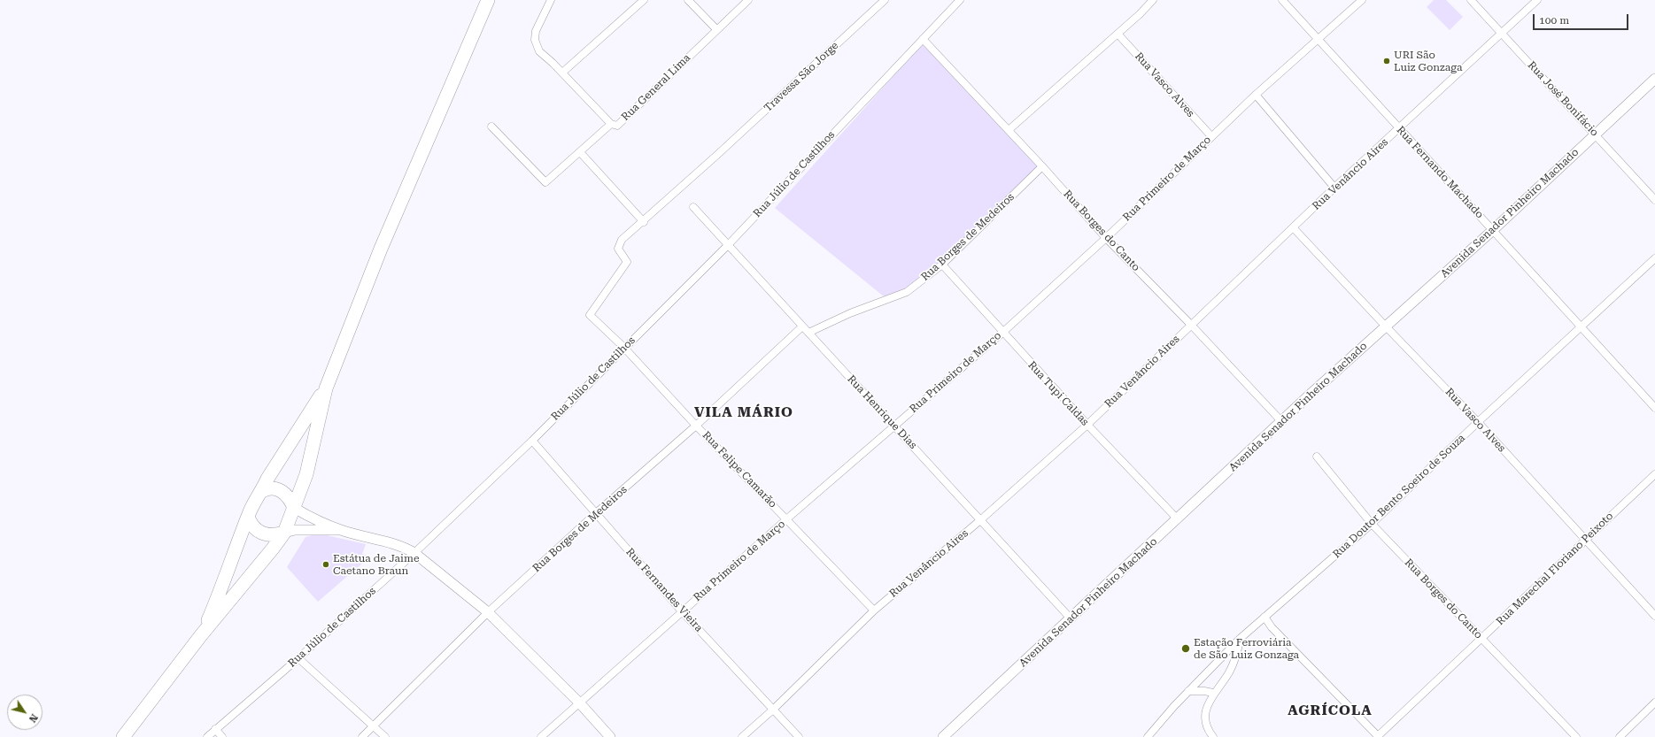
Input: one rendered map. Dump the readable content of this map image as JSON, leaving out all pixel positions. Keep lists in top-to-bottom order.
{
  "streets": {
    "main road": ["Avenida Senador Pinheiro Machado"],
    "street": [
      "Travessa São Jorge",
      "Rua Vasco Alves",
      "Rua General Lima",
      "Rua José Bonifácio",
      "Rua Fernando Machado",
      "Rua Júlio de Castilhos",
      "Rua Venâncio Aires",
      "Rua Primeiro de Março",
      "Rua Borges do Canto",
      "Rua Borges de Medeiros",
      "Rua Tupi Caldas",
      "Rua Henrique Dias",
      "Rua Felipe Camarão",
      "Rua Doutor Bento Soeiro de Souza",
      "Rua Marechal Floriano Peixoto",
      "Rua Fernandes Vieira"
    ]
  },
  "crossings": [
    ["Travessa São Jorge", "Rua Felipe Camarão"],
    ["Rua Vasco Alves", "Rua Venâncio Aires"],
    ["Rua Vasco Alves", "Rua Primeiro de Março"],
    ["Rua Vasco Alves", "Avenida Senador Pinheiro Machado"],
    ["Rua Vasco Alves", "Rua Doutor Bento Soeiro de Souza"],
    ["Rua Vasco Alves", "Rua Marechal Floriano Peixoto"],
    ["Rua José Bonifácio", "Rua Venâncio Aires"],
    ["Rua José Bonifácio", "Avenida Senador Pinheiro Machado"],
    ["Rua Fernando Machado", "Rua Venâncio Aires"],
    ["Rua Fernando Machado", "Rua Primeiro de Março"],
    ["Rua Fernando Machado", "Avenida Senador Pinheiro Machado"],
    ["Rua Fernando Machado", "Rua Doutor Bento Soeiro de Souza"],
    ["Rua Júlio de Castilhos", "Rua Borges do Canto"],
    ["Rua Júlio de Castilhos", "Rua Henrique Dias"],
    ["Rua Júlio de Castilhos", "Rua Felipe Camarão"],
    ["Rua Júlio de Castilhos", "Rua Fernandes Vieira"],
    ["Rua Venâncio Aires", "Rua Borges do Canto"],
    ["Rua Venâncio Aires", "Rua Tupi Caldas"],
    ["Rua Venâncio Aires", "Rua Henrique Dias"],
    ["Rua Venâncio Aires", "Rua Felipe Camarão"],
    ["Rua Venâncio Aires", "Rua Fernandes Vieira"],
    ["Rua Primeiro de Março", "Rua Borges do Canto"],
    ["Rua Primeiro de Março", "Rua Tupi Caldas"],
    ["Rua Primeiro de Março", "Rua Henrique Dias"],
    ["Rua Primeiro de Março", "Rua Felipe Camarão"],
    ["Rua Primeiro de Março", "Rua Fernandes Vieira"],
    ["Avenida Senador Pinheiro Machado", "Rua Borges do Canto"],
    ["Avenida Senador Pinheiro Machado", "Rua Tupi Caldas"],
    ["Avenida Senador Pinheiro Machado", "Rua Henrique Dias"],
    ["Rua Borges do Canto", "Rua Borges de Medeiros"],
    ["Rua Borges do Canto", "Rua Doutor Bento Soeiro de Souza"],
    ["Rua Borges do Canto", "Rua Marechal Floriano Peixoto"],
    ["Rua Borges de Medeiros", "Rua Tupi Caldas"],
    ["Rua Borges de Medeiros", "Rua Henrique Dias"],
    ["Rua Borges de Medeiros", "Rua Felipe Camarão"],
    ["Rua Borges de Medeiros", "Rua Fernandes Vieira"]
  ],
  "districts": ["VILA MÁRIO", "AGRÍCOLA"],
  "places": ["URI São Luiz Gonzaga", "Estátua de Jaime Caetano Braun", "Estação Ferroviária de São Luiz Gonzaga"],
  "scale_bar": "100 m",
  "north": "bottom right"
}
